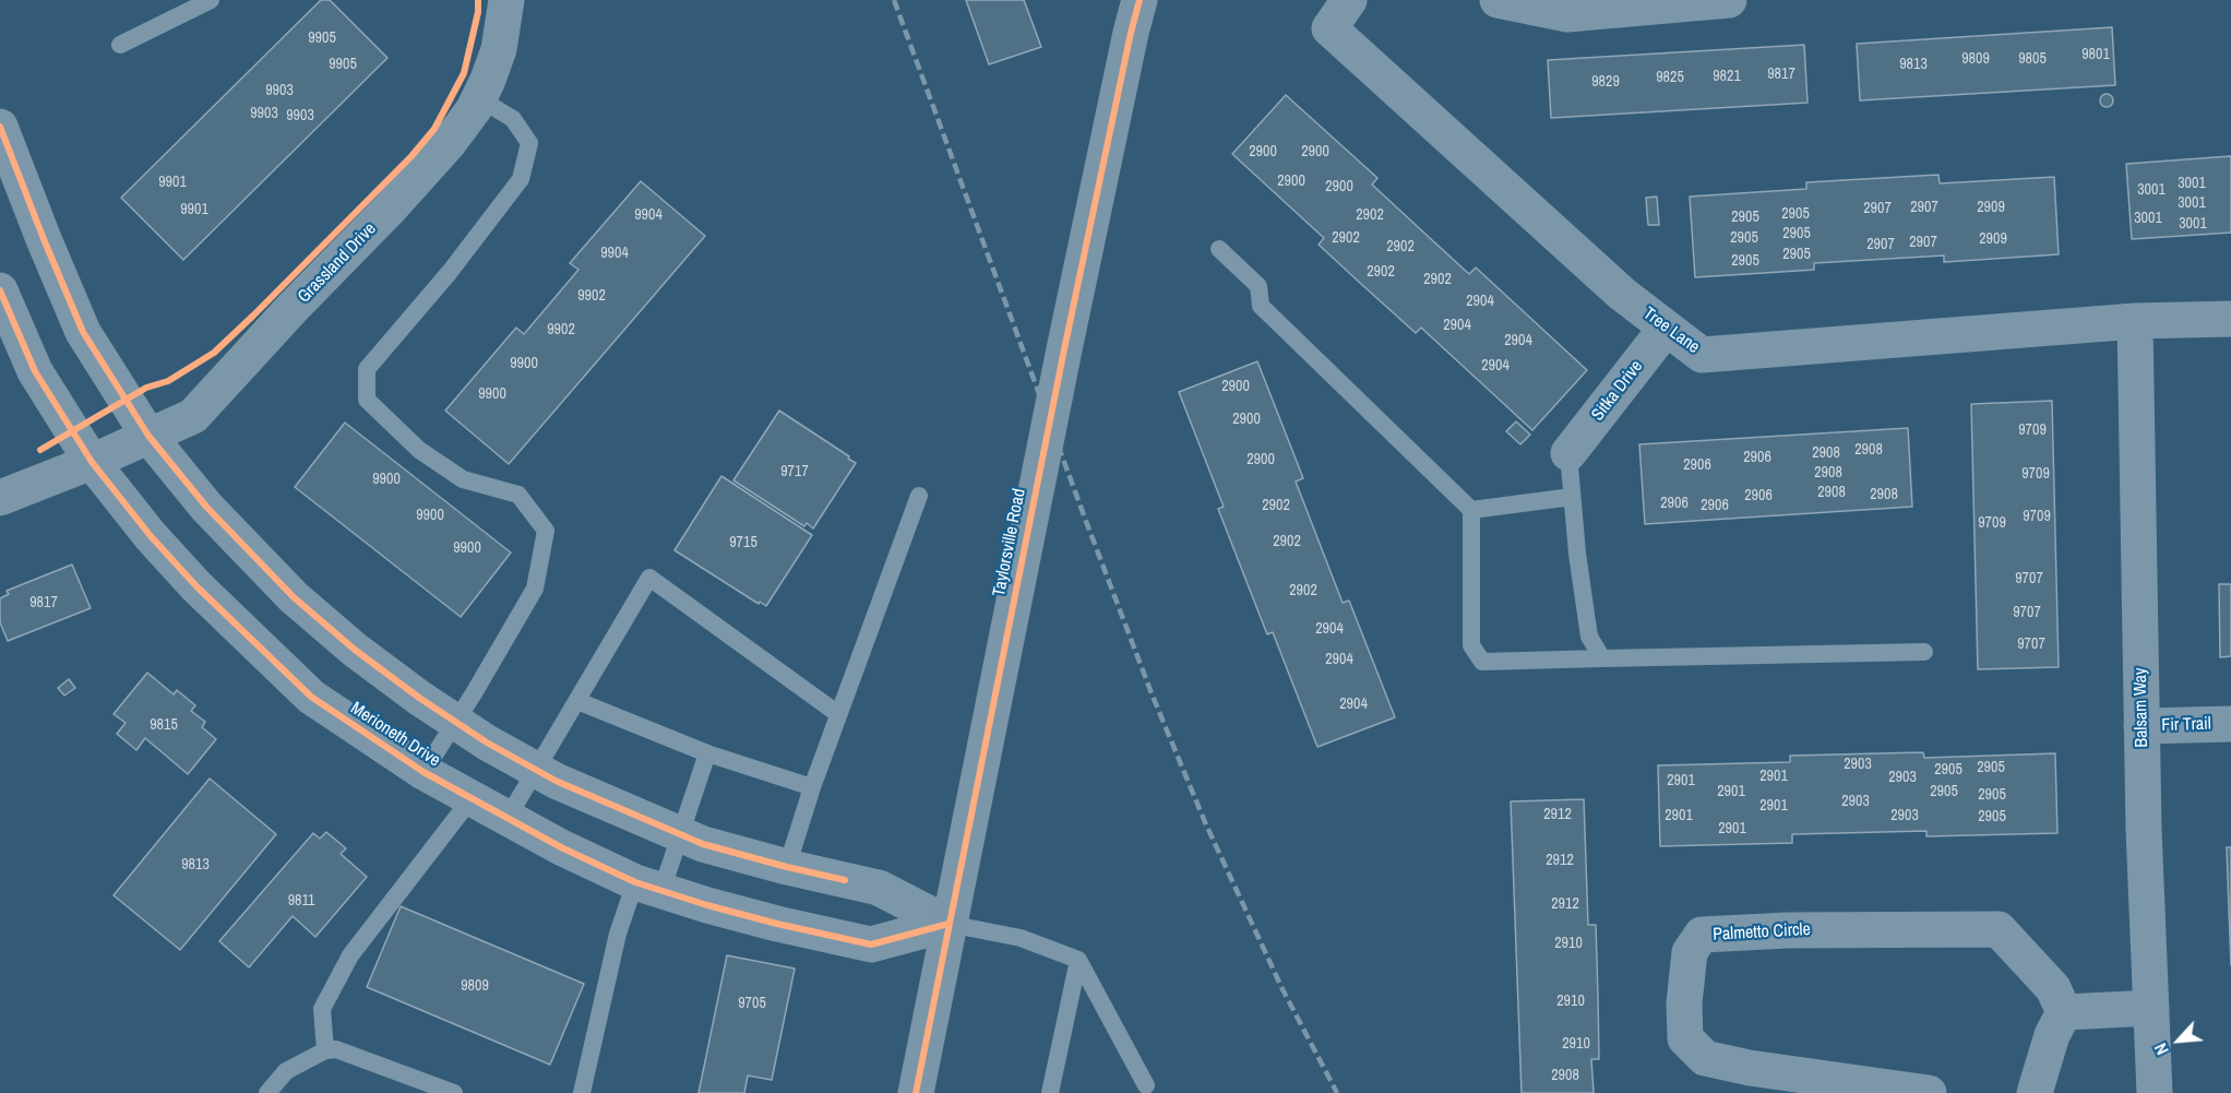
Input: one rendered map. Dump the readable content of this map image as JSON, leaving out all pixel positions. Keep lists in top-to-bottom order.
{
  "streets": {
    "main road": ["Taylorsville Road"],
    "street": [
      "Grassland Drive",
      "Tree Lane",
      "Sitka Drive",
      "Balsam Way",
      "Fir Trail",
      "Merioneth Drive",
      "Palmetto Circle"
    ]
  },
  "crossings": [
    ["Grassland Drive", "Merioneth Drive"],
    ["Tree Lane", "Sitka Drive"],
    ["Tree Lane", "Balsam Way"],
    ["Taylorsville Road", "Merioneth Drive"],
    ["Balsam Way", "Fir Trail"]
  ],
  "house_numbers": [
    "9905",
    "9801",
    "9809",
    "9805",
    "9905",
    "9813",
    "9817",
    "9821",
    "9825",
    "9829",
    "9903",
    "9903",
    "9903",
    "2900",
    "2900",
    "2900",
    "9901",
    "3001",
    "2900",
    "3001",
    "3001",
    "2907",
    "2909",
    "2907",
    "9901",
    "2905",
    "9904",
    "2902",
    "2905",
    "3001",
    "3001",
    "2905",
    "2902",
    "2905",
    "2909",
    "2907",
    "2907",
    "2902",
    "9904",
    "2905",
    "2905",
    "2902",
    "2902",
    "9902",
    "2904",
    "2904",
    "9902",
    "2904",
    "9900",
    "2904",
    "2900",
    "9900",
    "2900",
    "9709",
    "2908",
    "2908",
    "2906",
    "2900",
    "2906",
    "9717",
    "2908",
    "9709",
    "9900",
    "2908",
    "2908",
    "2906",
    "2906",
    "2902",
    "2906",
    "9900",
    "9709",
    "9709",
    "2902",
    "9715",
    "9900",
    "9707",
    "2902",
    "9817",
    "9707",
    "2904",
    "9707",
    "2904",
    "2904",
    "9815",
    "2903",
    "2905",
    "2905",
    "2901",
    "2903",
    "2901",
    "2901",
    "2905",
    "2905",
    "2903",
    "2901",
    "2912",
    "2901",
    "2903",
    "2905",
    "2901",
    "2912",
    "9813",
    "9811",
    "2912",
    "2910",
    "9809",
    "2910",
    "9705",
    "2910",
    "2908"
  ],
  "north": "bottom left"
}
